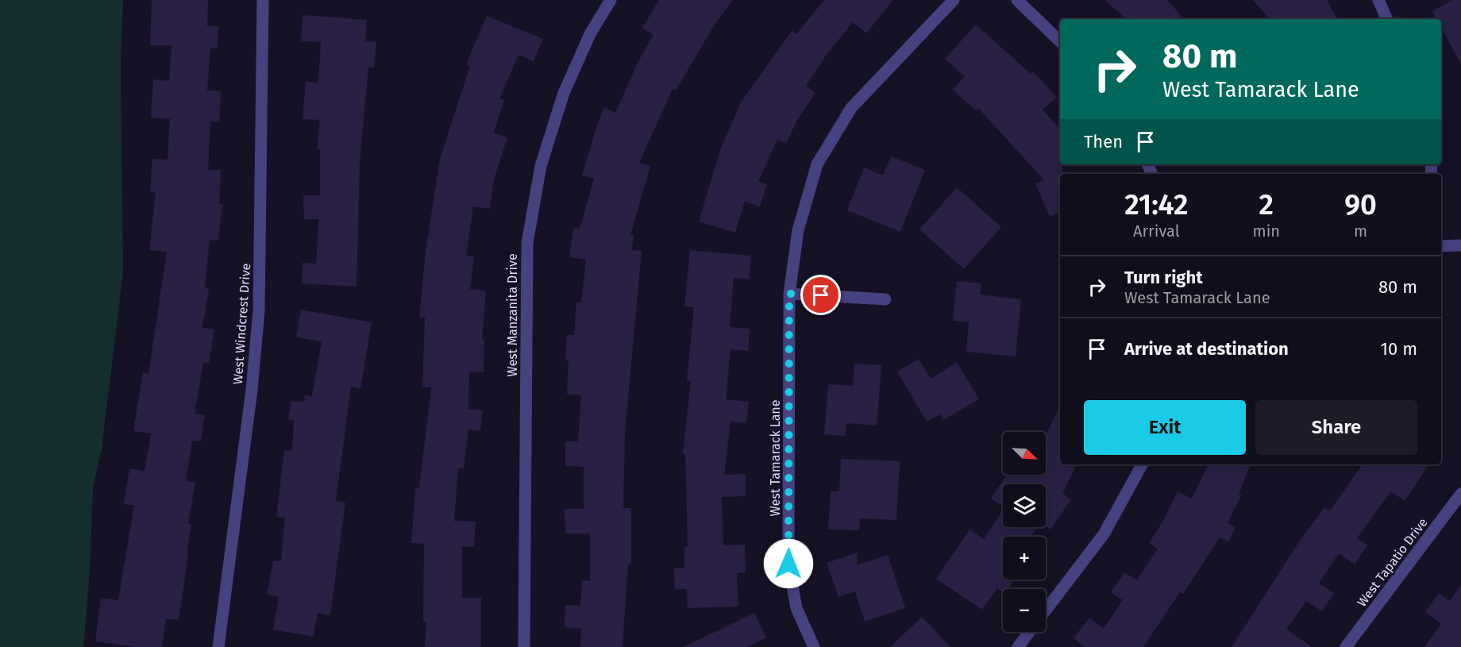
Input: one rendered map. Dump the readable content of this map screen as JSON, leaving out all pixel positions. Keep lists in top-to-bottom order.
{
  "streets": {
    "street": [
      "West Manzanita Drive",
      "West Windcrest Drive",
      "West Tamarack Lane",
      "West Tapatio Drive"
    ]
  },
  "north": "bottom right",
  "page": {
    "turn": ["80 m", "West Tamarack Lane"],
    "then": "Then",
    "eta": [
      "21:42",
      "Arrival",
      "2",
      "min",
      "90",
      "m"
    ],
    "list": [
      {
        "name": "Turn right",
        "note": "West Tamarack Lane",
        "value": "80 m"
      },
      {
        "name": "Arrive at destination",
        "value": "10 m"
      }
    ],
    "buttons": ["Exit", "Share"],
    "map_buttons": ["+", "−"]
  }
}
